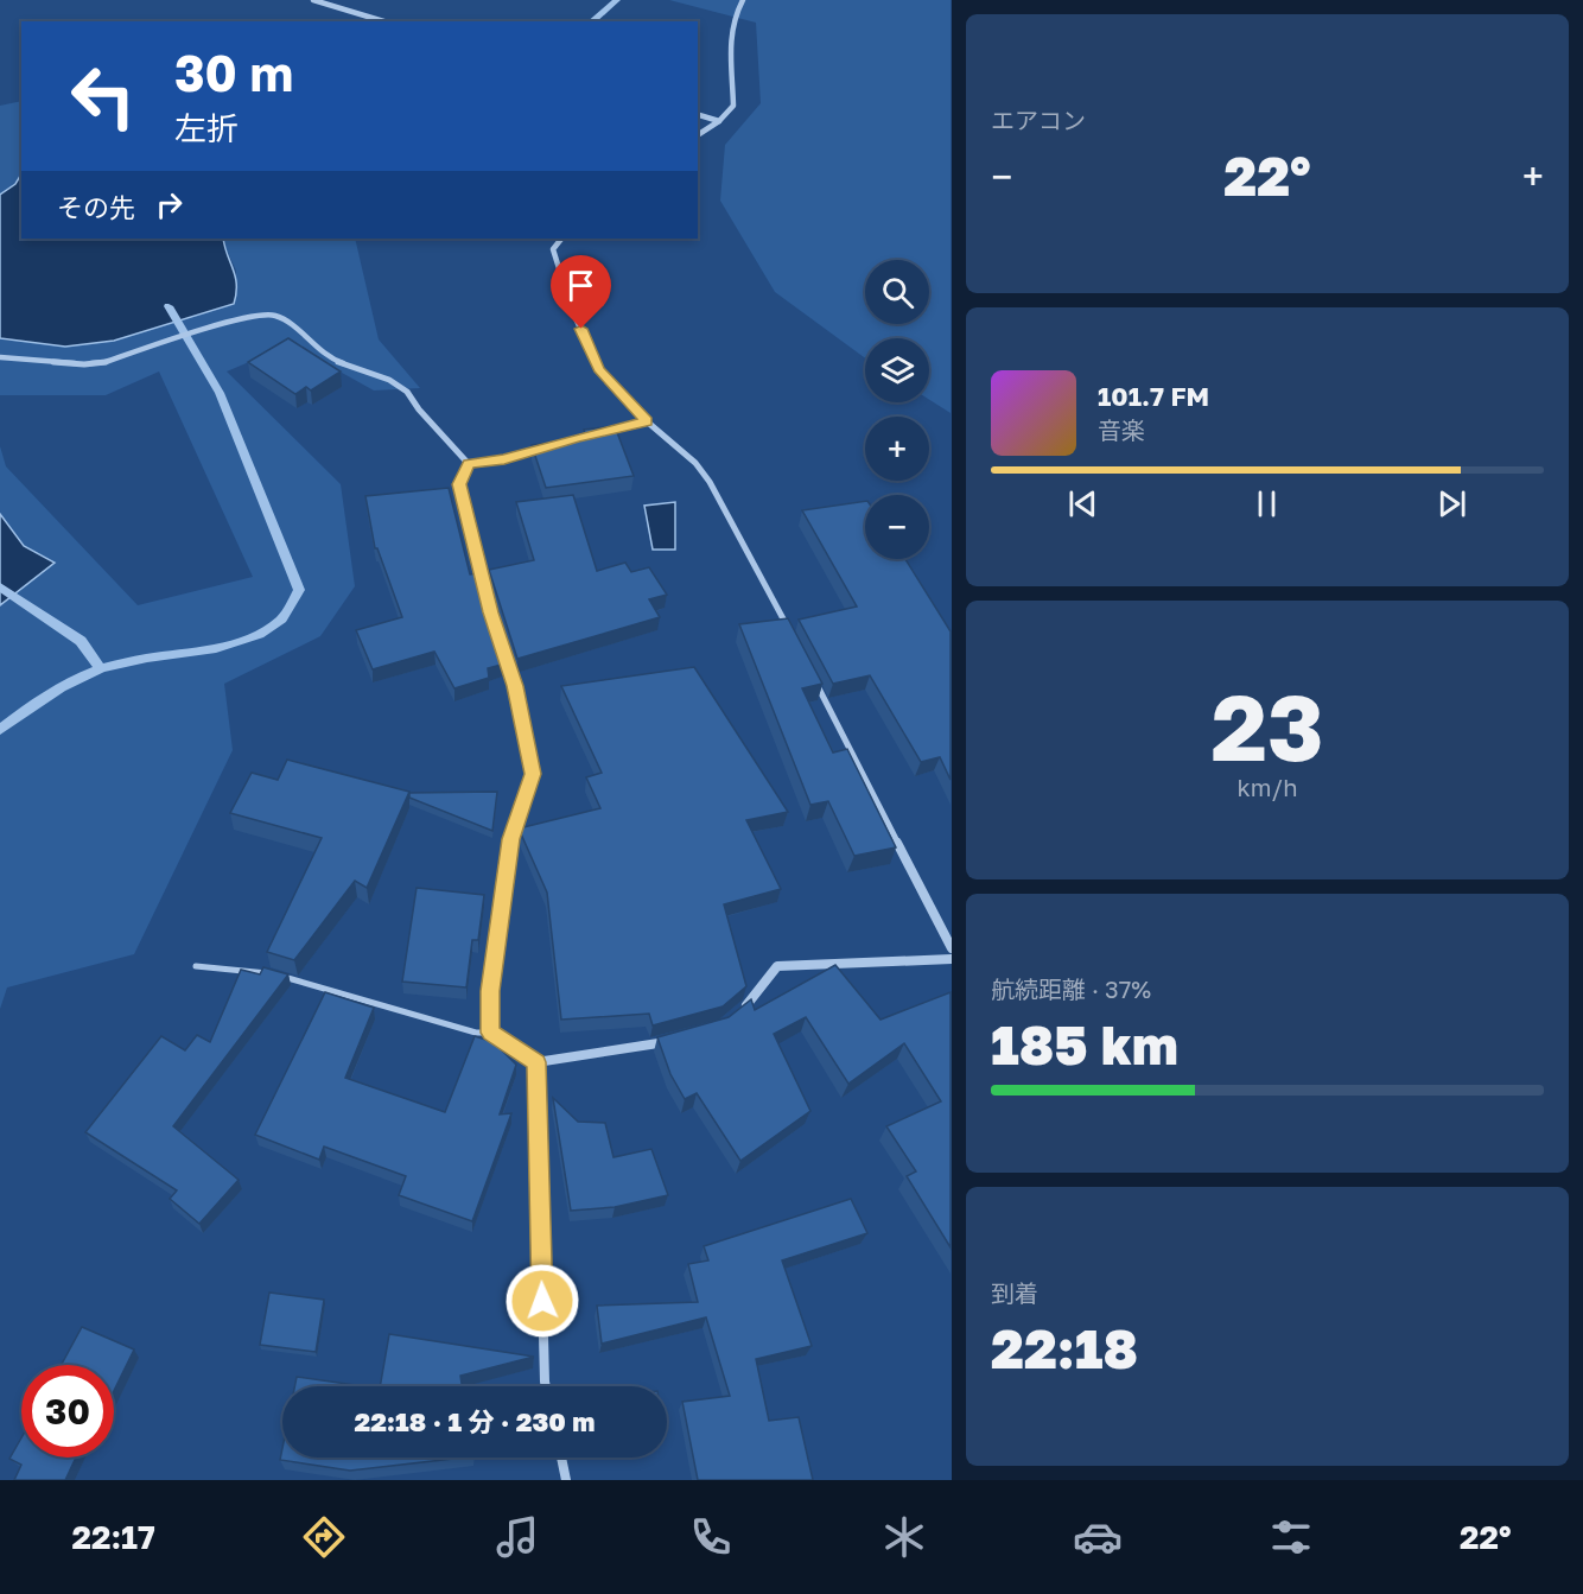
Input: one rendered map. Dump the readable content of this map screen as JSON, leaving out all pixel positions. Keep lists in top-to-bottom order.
{
  "page": {
    "tile": [
      "エアコン",
      ["23", "km/h"],
      ["航続距離 · 37%", "185 km"],
      ["到着", "22:18"]
    ],
    "turn": ["30 m", "左折"],
    "heat": ["−", "22°", "+"],
    "then": "その先",
    "map_buttons": ["+", "−"],
    "song": ["101.7 FM", "音楽"],
    "limit": "30",
    "trip": "22:18 · 1 分 · 230 m",
    "tabs": ["22:17", "22°"]
  }
}
